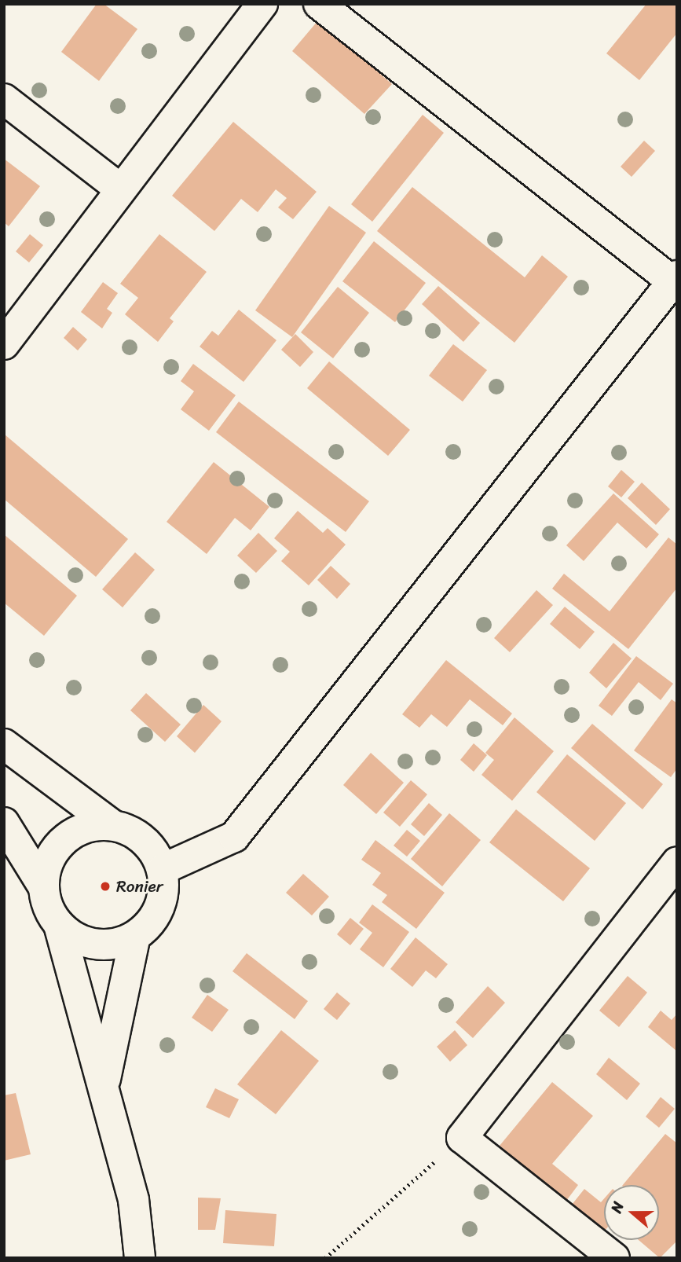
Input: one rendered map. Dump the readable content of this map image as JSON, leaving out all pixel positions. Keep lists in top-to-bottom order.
{
  "places": ["Ronier"],
  "north": "left"
}
